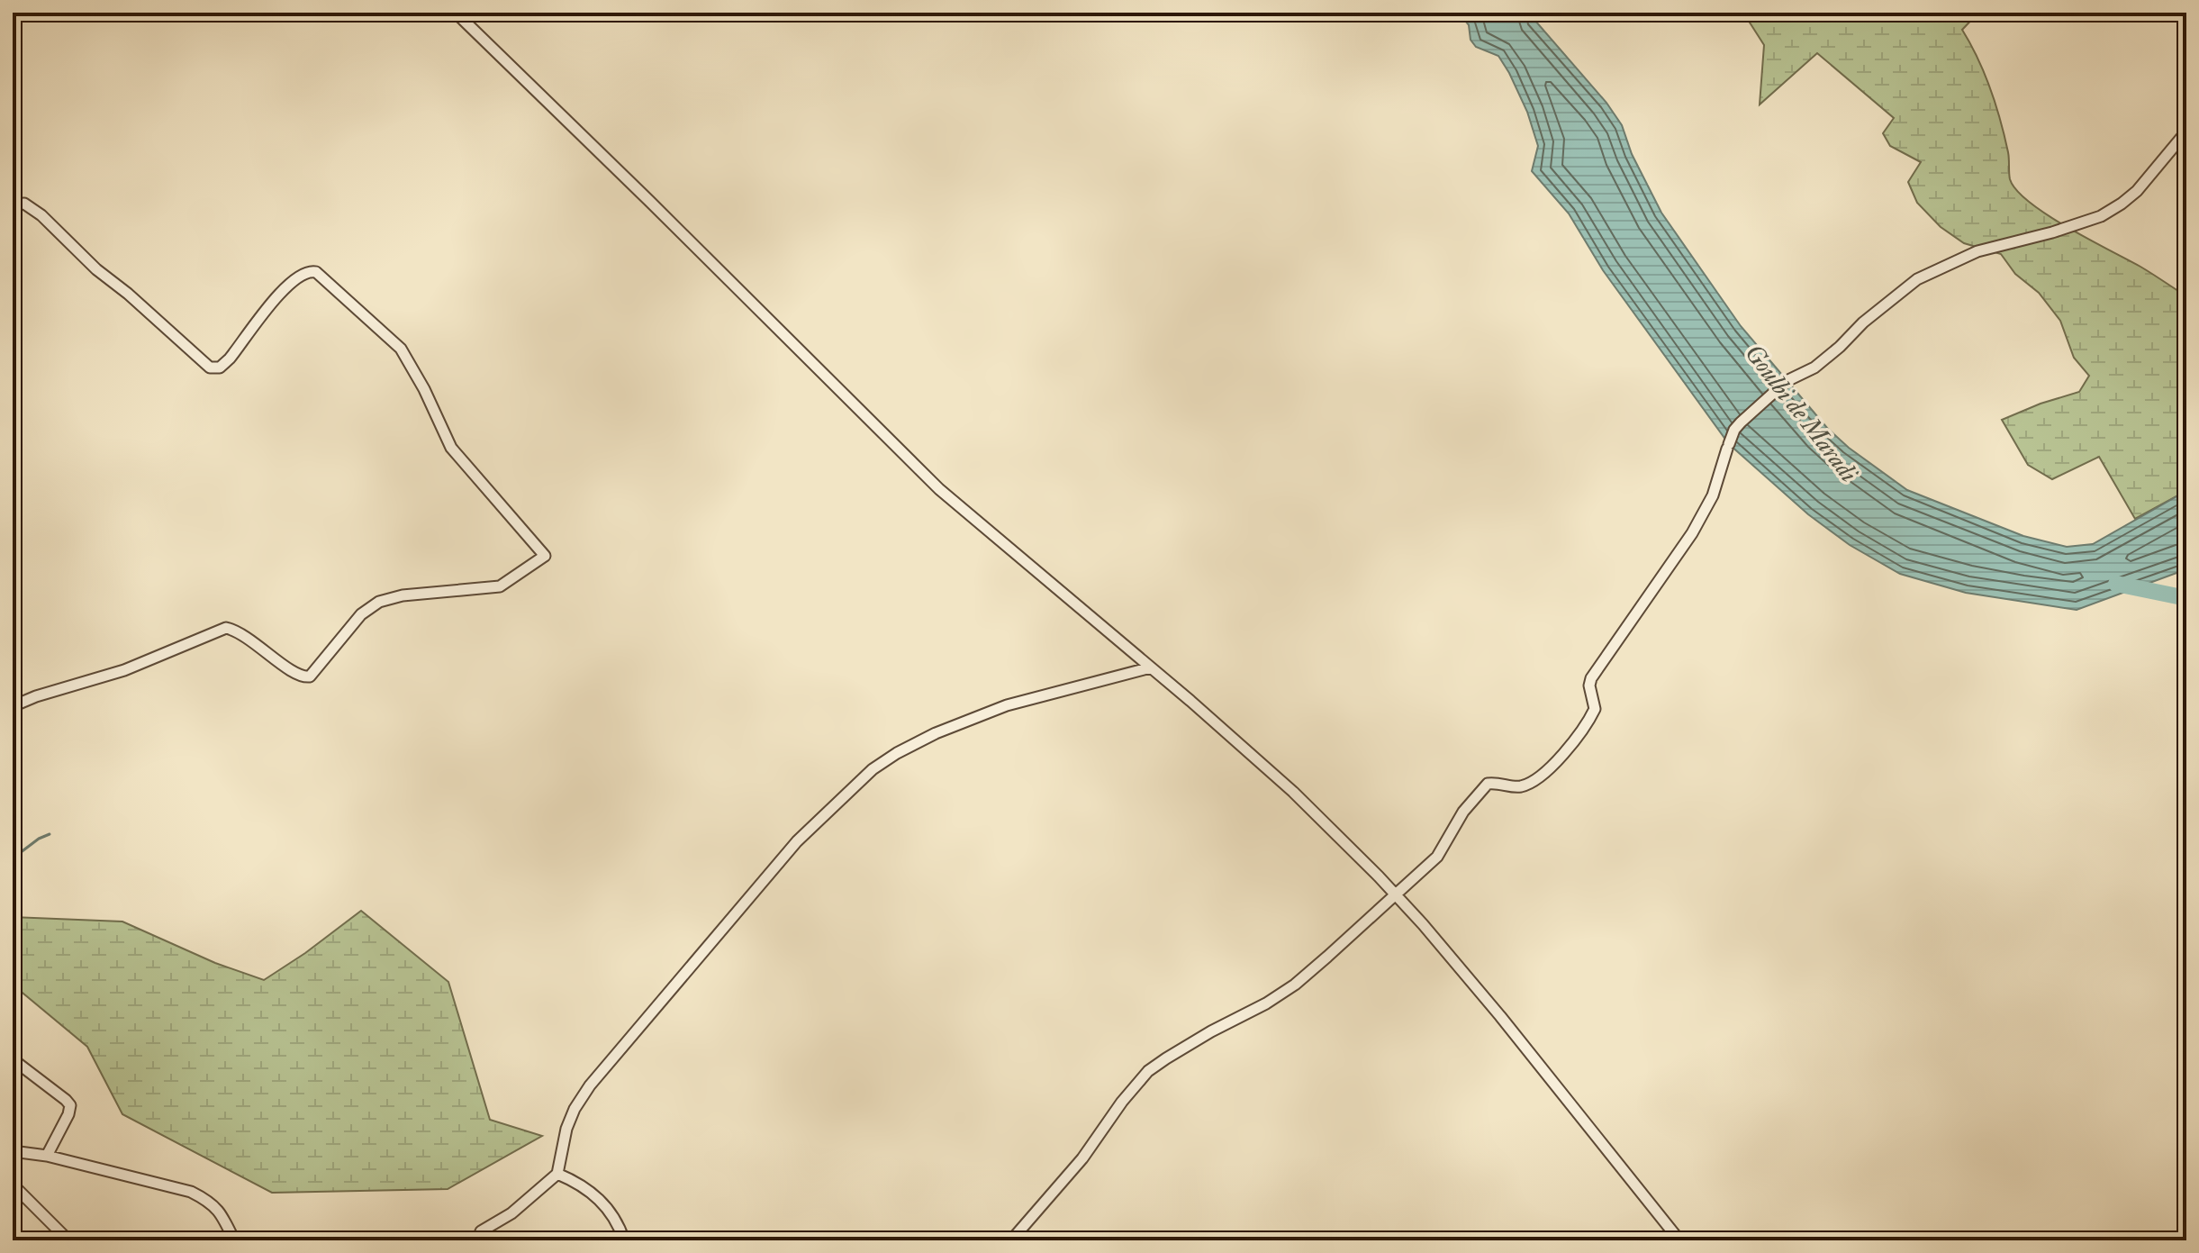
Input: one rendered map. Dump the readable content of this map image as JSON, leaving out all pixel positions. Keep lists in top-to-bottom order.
{
  "water": ["Goulbi de Maradi"]
}
